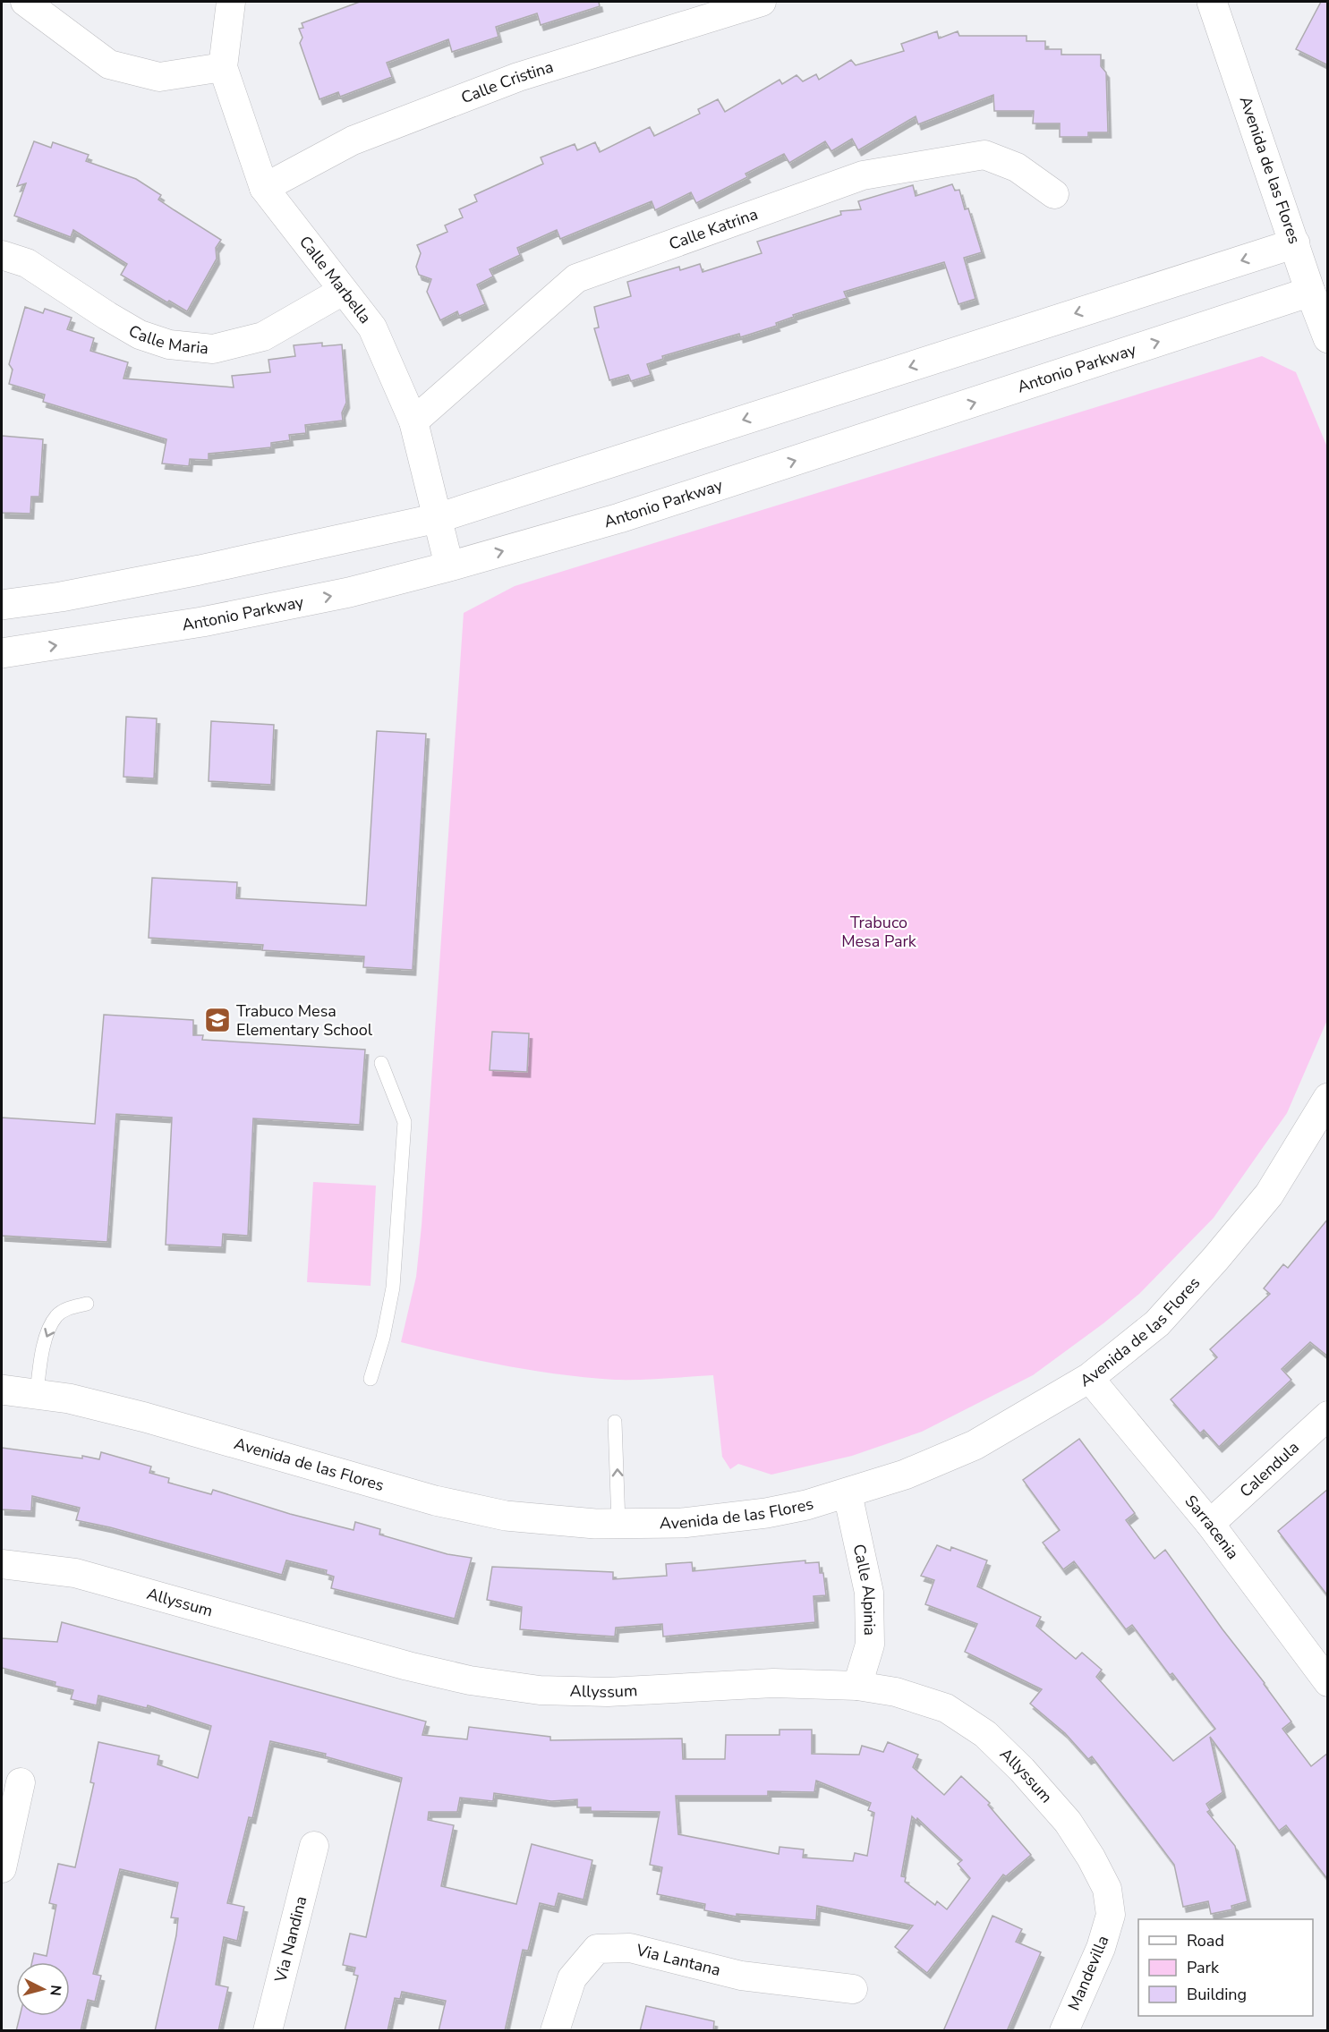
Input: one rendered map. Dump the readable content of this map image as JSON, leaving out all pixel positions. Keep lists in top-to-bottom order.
{
  "streets": {
    "main road": ["Avenida de las Flores", "Antonio Parkway"],
    "street": [
      "Calle Cristina",
      "Calle Katrina",
      "Calle Marbella",
      "Calle Maria",
      "Calendula",
      "Sarracenia",
      "Calle Alpinia",
      "Allyssum",
      "Via Nandina",
      "Via Lantana",
      "Mandevilla"
    ]
  },
  "crossings": [
    ["Calle Cristina", "Calle Marbella"],
    ["Avenida de las Flores", "Antonio Parkway"],
    ["Avenida de las Flores", "Sarracenia"],
    ["Avenida de las Flores", "Calle Alpinia"],
    ["Calle Katrina", "Calle Marbella"],
    ["Calle Marbella", "Calle Maria"],
    ["Calle Marbella", "Antonio Parkway"],
    ["Calendula", "Sarracenia"],
    ["Calle Alpinia", "Allyssum"],
    ["Allyssum", "Mandevilla"]
  ],
  "parks": ["Trabuco Mesa Park"],
  "places": {
    "school or university": ["Trabuco Mesa Elementary School"]
  },
  "legend": ["Road", "Park", "Building"],
  "north": "right"
}
